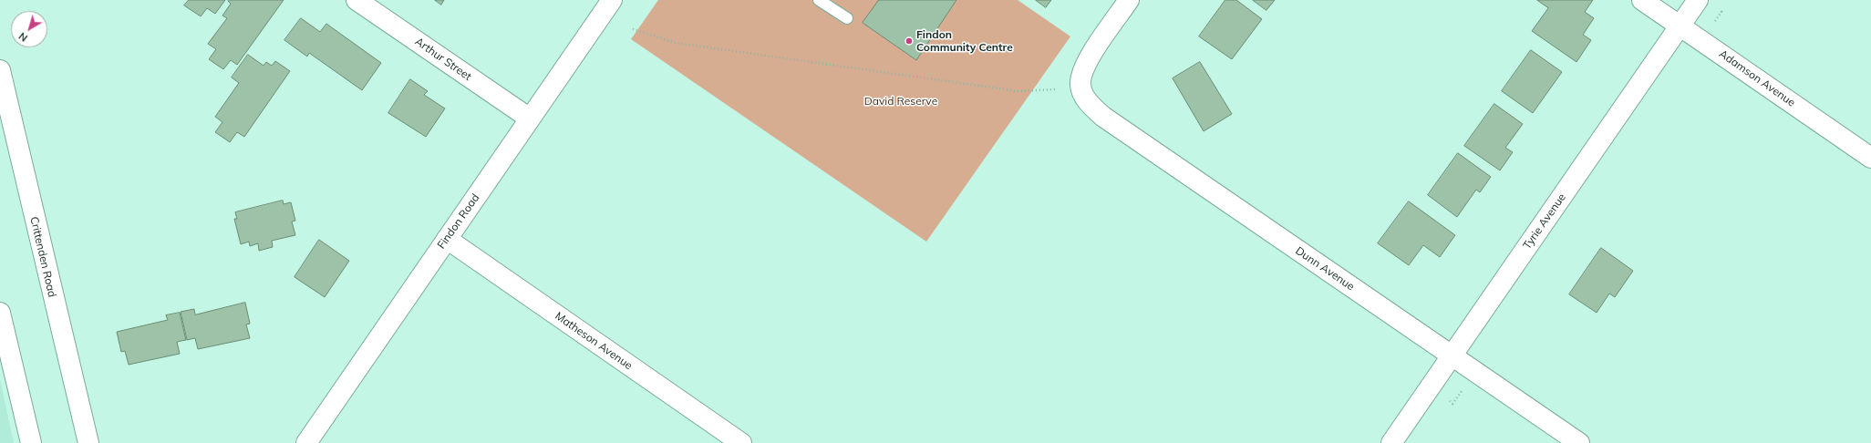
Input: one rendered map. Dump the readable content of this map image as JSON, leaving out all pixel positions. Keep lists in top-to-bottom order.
{
  "streets": {
    "street": [
      "Arthur Street",
      "Adamson Avenue",
      "Findon Road",
      "Tyrie Avenue",
      "Crittenden Road",
      "Dunn Avenue",
      "Matheson Avenue"
    ]
  },
  "crossings": [
    ["Arthur Street", "Findon Road"],
    ["Adamson Avenue", "Tyrie Avenue"],
    ["Findon Road", "Matheson Avenue"],
    ["Tyrie Avenue", "Dunn Avenue"]
  ],
  "parks": ["David Reserve"],
  "places": ["Findon Community Centre"],
  "north": "bottom left"
}
